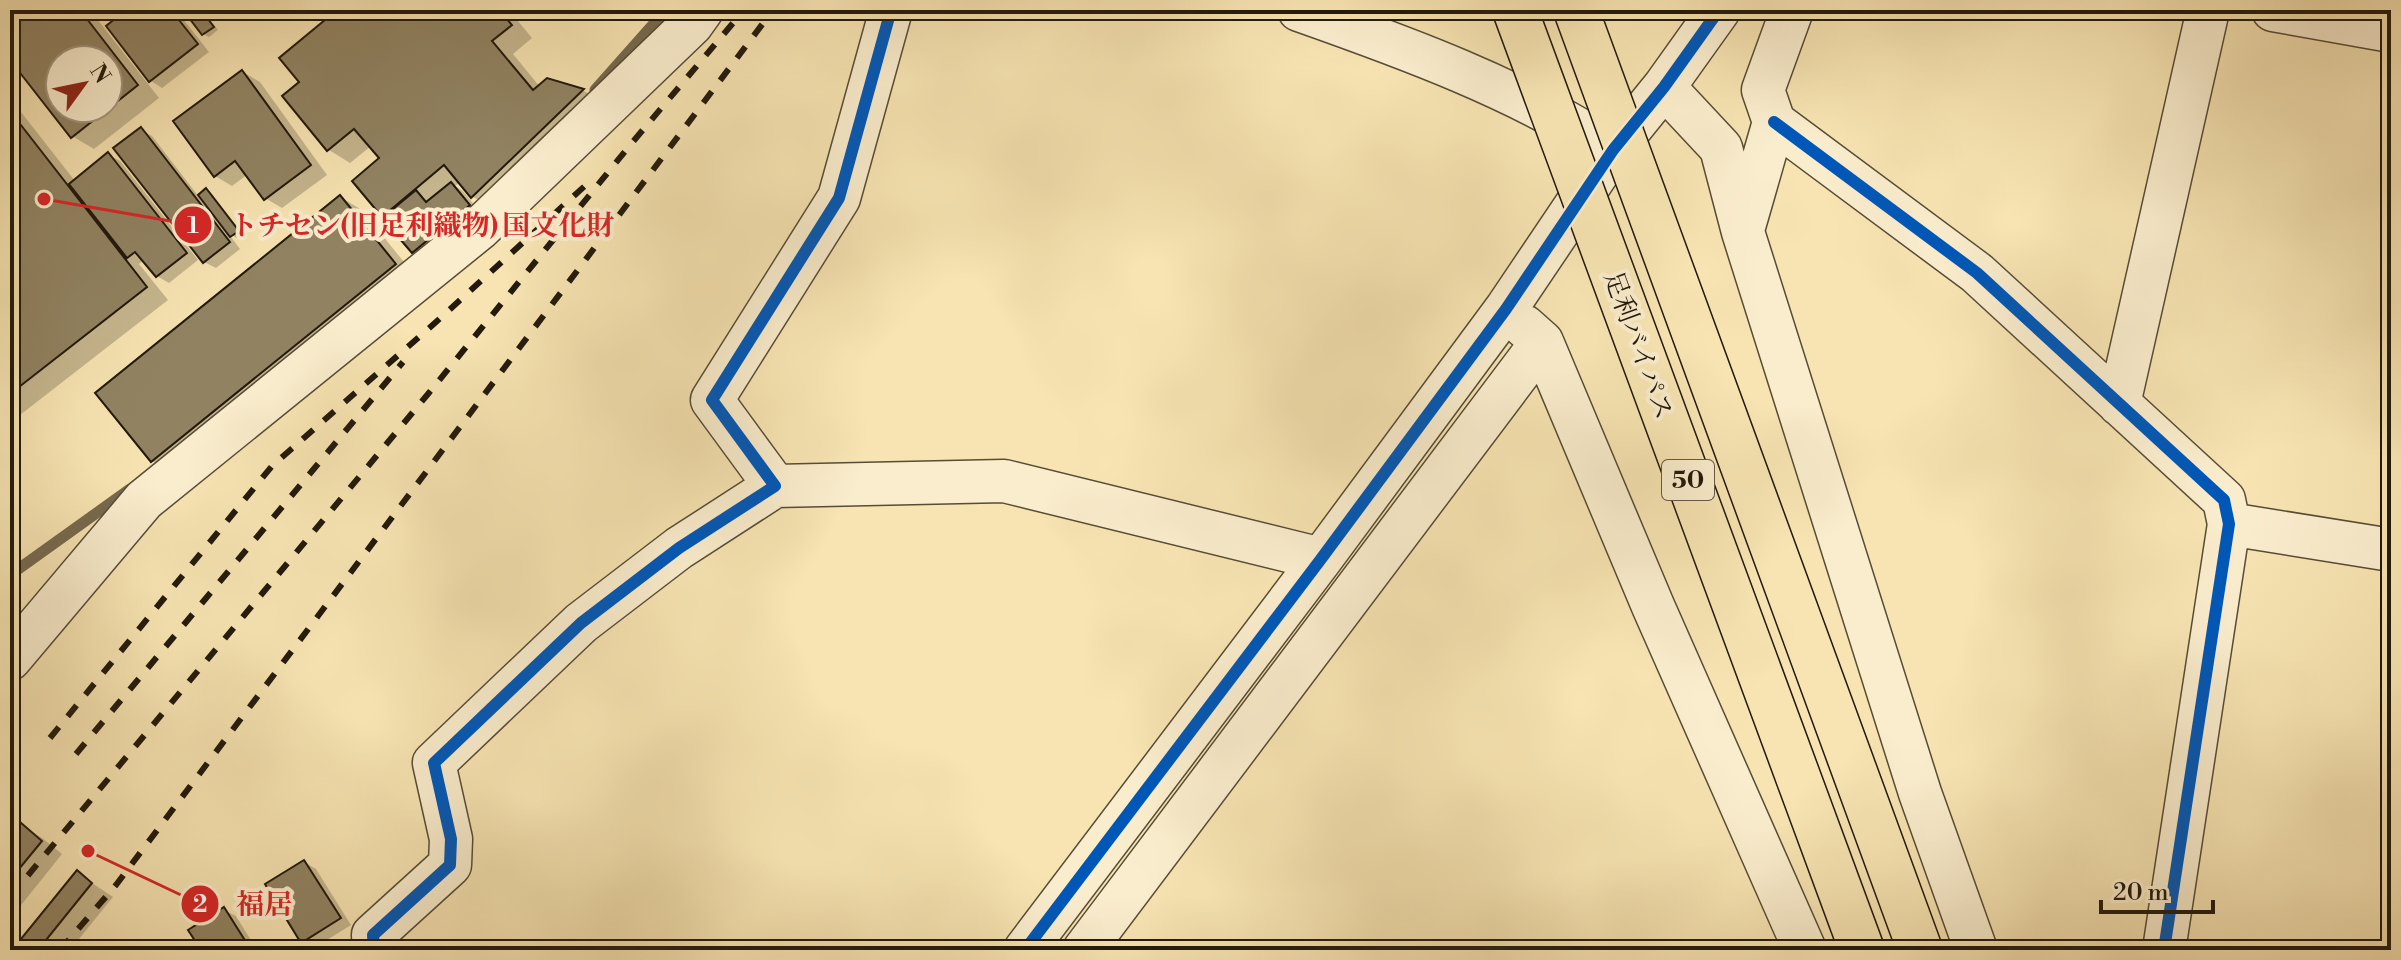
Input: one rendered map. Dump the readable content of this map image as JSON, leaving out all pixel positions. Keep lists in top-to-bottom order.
{
  "streets": {
    "highway": ["足利バイパス", "50"]
  },
  "places": ["トチセン(旧足利織物) 国文化財", "福居"],
  "scale_bar": "20 m",
  "north": "top right"
}
